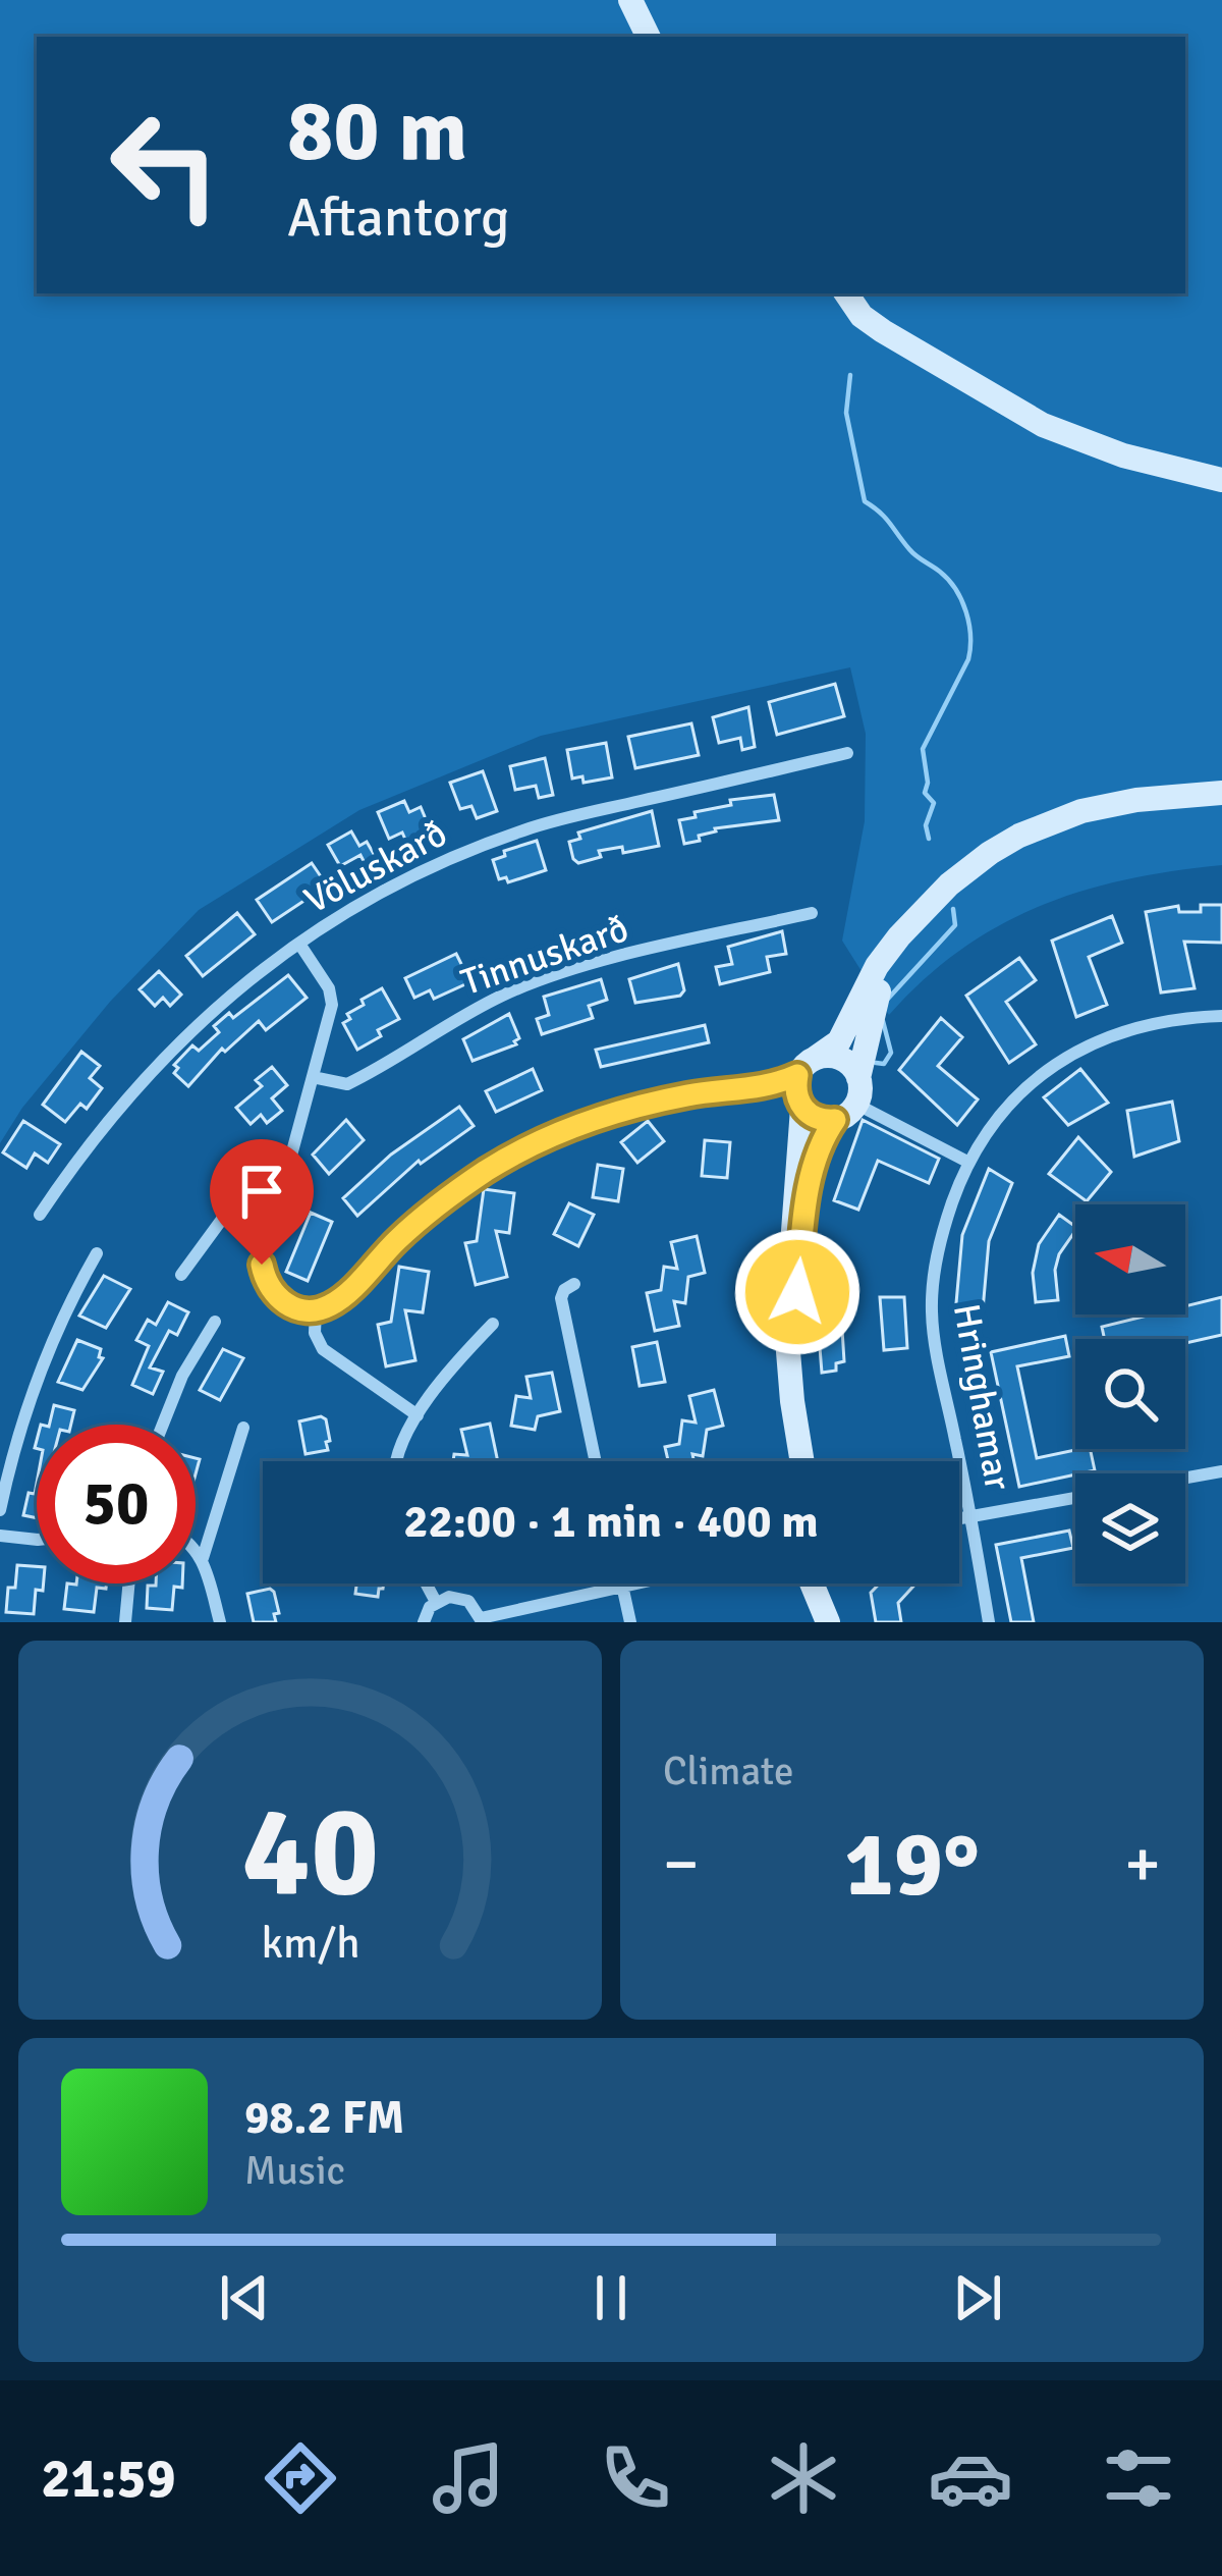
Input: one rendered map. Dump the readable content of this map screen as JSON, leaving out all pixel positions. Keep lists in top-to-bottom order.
{
  "streets": {
    "street": ["Völuskarð", "Tinnuskarð", "Hringhamar"]
  },
  "north": "left",
  "page": {
    "turn": ["80 m", "Aftantorg"],
    "limit": "50",
    "trip": "22:00 · 1 min · 400 m",
    "tile": "Climate",
    "heat": ["−", "19°", "+"],
    "song": ["98.2 FM", "Music"],
    "tabs": "21:59",
    "gauge": ["40", "km/h"]
  }
}
